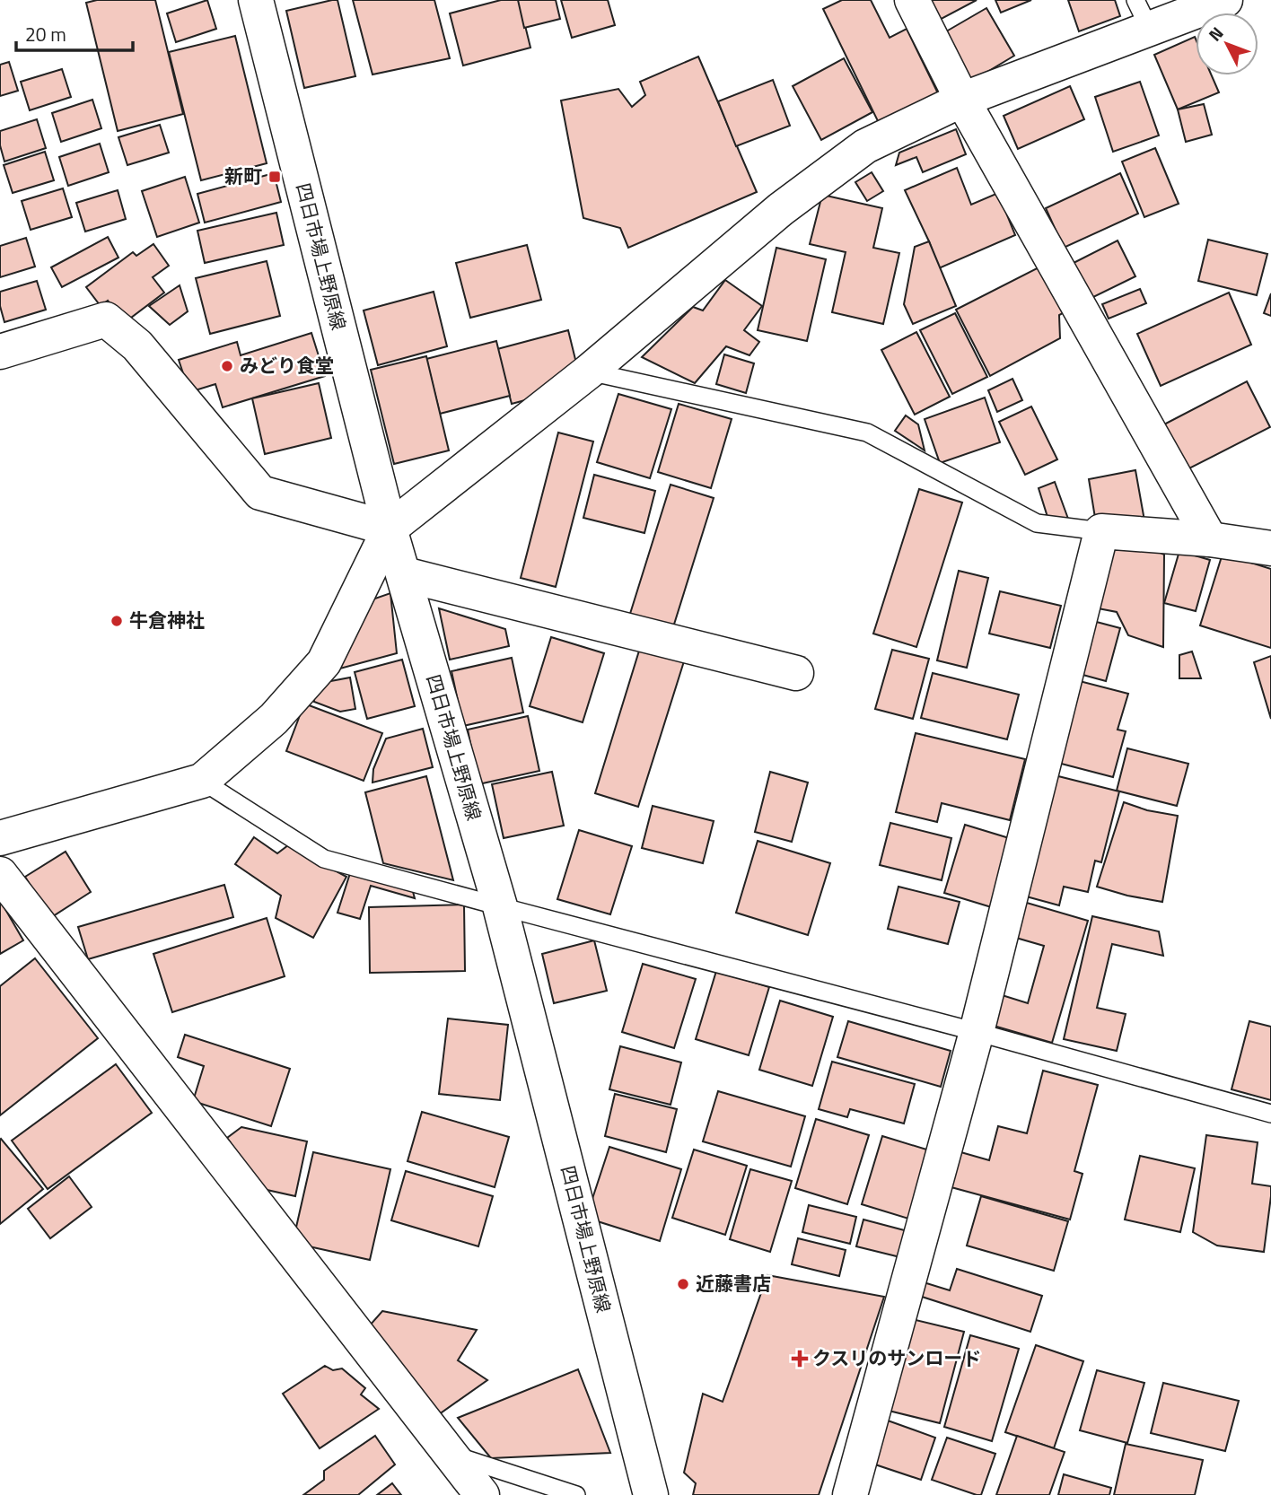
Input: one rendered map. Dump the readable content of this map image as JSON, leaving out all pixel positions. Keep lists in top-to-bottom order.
{
  "streets": {
    "street": ["四日市場上野原線"]
  },
  "places": {
    "transit": ["新町"],
    "other": ["みどり食堂", "牛倉神社", "近藤書店"],
    "health": ["クスリのサンロード"]
  },
  "scale_bar": "20 m",
  "north": "top left"
}
